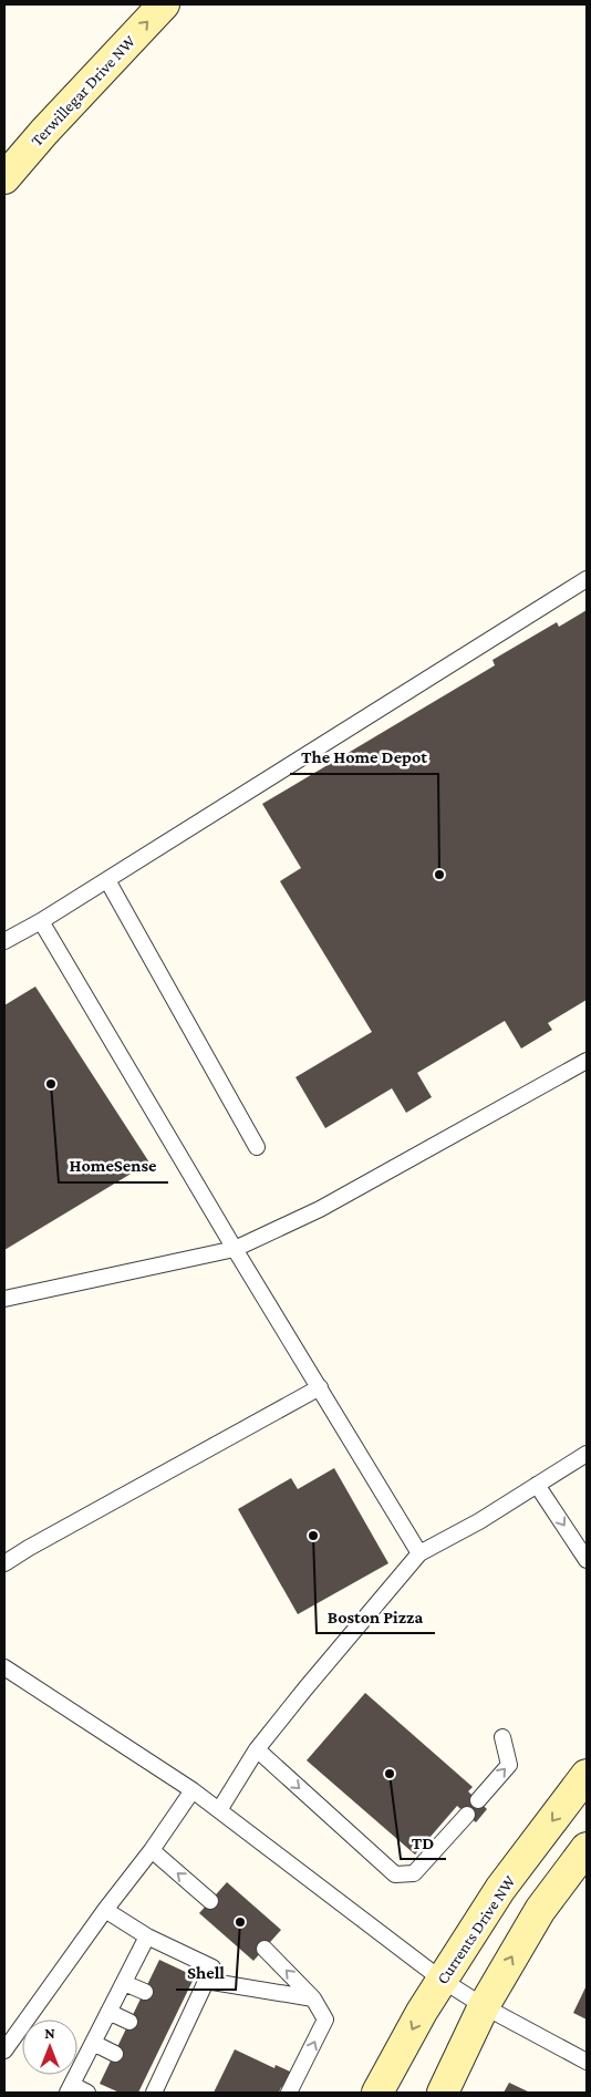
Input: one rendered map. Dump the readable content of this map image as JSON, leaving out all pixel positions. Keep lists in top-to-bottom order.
{
  "streets": {
    "street": ["Terwillegar Drive NW", "Currents Drive NW"]
  },
  "one_way": ["Terwillegar Drive NW"],
  "places": [
    "The Home Depot",
    "HomeSense",
    "Boston Pizza",
    "TD",
    "Shell"
  ],
  "north": "top"
}
